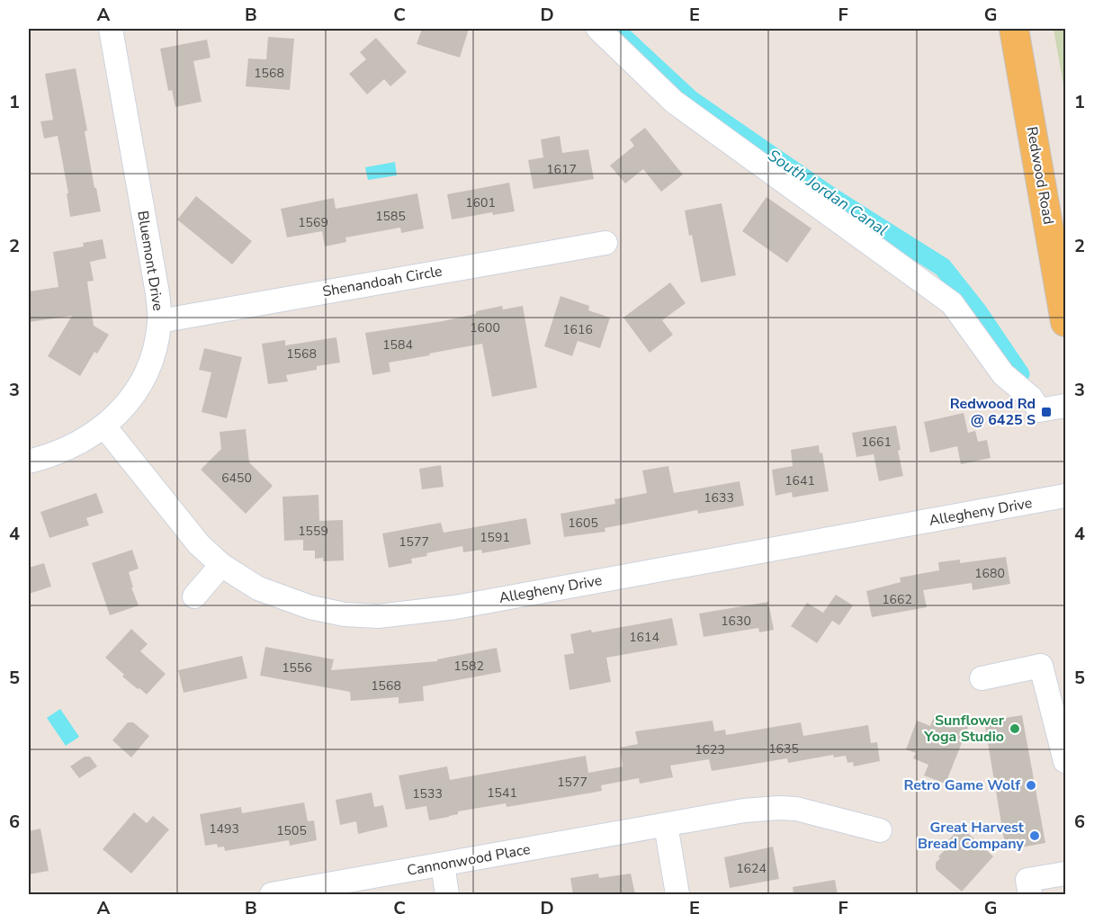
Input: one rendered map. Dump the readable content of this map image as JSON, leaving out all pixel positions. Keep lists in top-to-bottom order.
{
  "streets": {
    "main road": ["Redwood Road"],
    "street": [
      "Bluemont Drive",
      "Shenandoah Circle",
      "Allegheny Drive",
      "Cannonwood Place"
    ]
  },
  "crossings": [
    ["Bluemont Drive", "Shenandoah Circle"],
    ["Bluemont Drive", "Allegheny Drive"]
  ],
  "water": ["South Jordan Canal"],
  "places": {
    "transit": ["Redwood Rd @ 6425 S"],
    "other": ["Sunflower Yoga Studio", "Retro Game Wolf", "Great Harvest Bread Company"]
  },
  "house_numbers": [
    "1568",
    "1617",
    "1601",
    "1585",
    "1569",
    "1600",
    "1616",
    "1584",
    "1568",
    "1661",
    "6450",
    "1641",
    "1633",
    "1605",
    "1559",
    "1591",
    "1577",
    "1680",
    "1662",
    "1630",
    "1614",
    "1582",
    "1556",
    "1568",
    "1635",
    "1623",
    "1577",
    "1541",
    "1533",
    "1493",
    "1505",
    "1624"
  ],
  "grid": {
    "columns": [
      "A",
      "B",
      "C",
      "D",
      "E",
      "F",
      "G"
    ],
    "rows": [
      "1",
      "2",
      "3",
      "4",
      "5",
      "6"
    ]
  }
}
